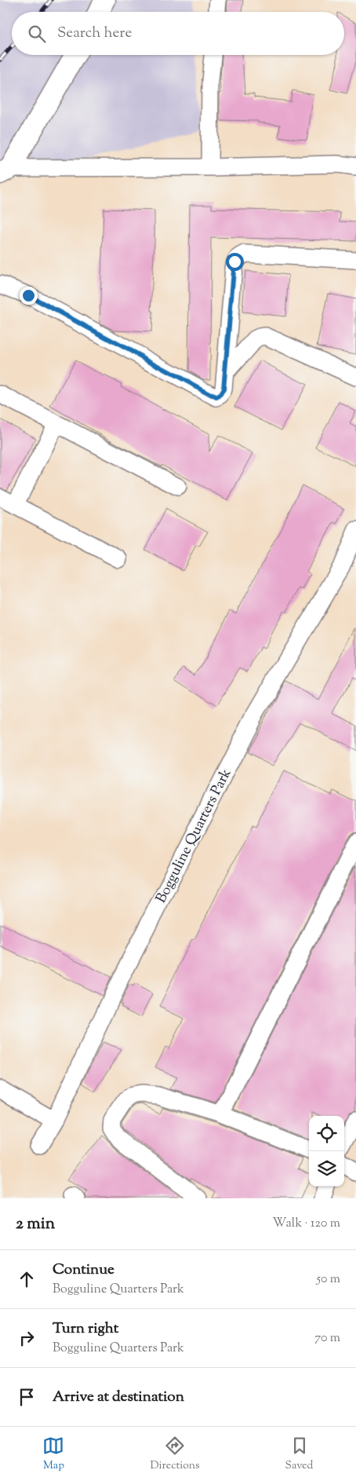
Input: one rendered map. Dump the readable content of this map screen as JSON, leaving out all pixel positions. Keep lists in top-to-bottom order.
{
  "streets": {
    "street": ["Bogguline Quarters Park"]
  },
  "page": {
    "search": "Search here",
    "heading": ["2 min", "Walk · 120 m"],
    "list": [
      ["Continue", "Bogguline Quarters Park", "50 m"],
      ["Turn right", "Bogguline Quarters Park", "70 m"],
      "Arrive at destination"
    ],
    "nav": ["Map", "Directions", "Saved"]
  }
}
